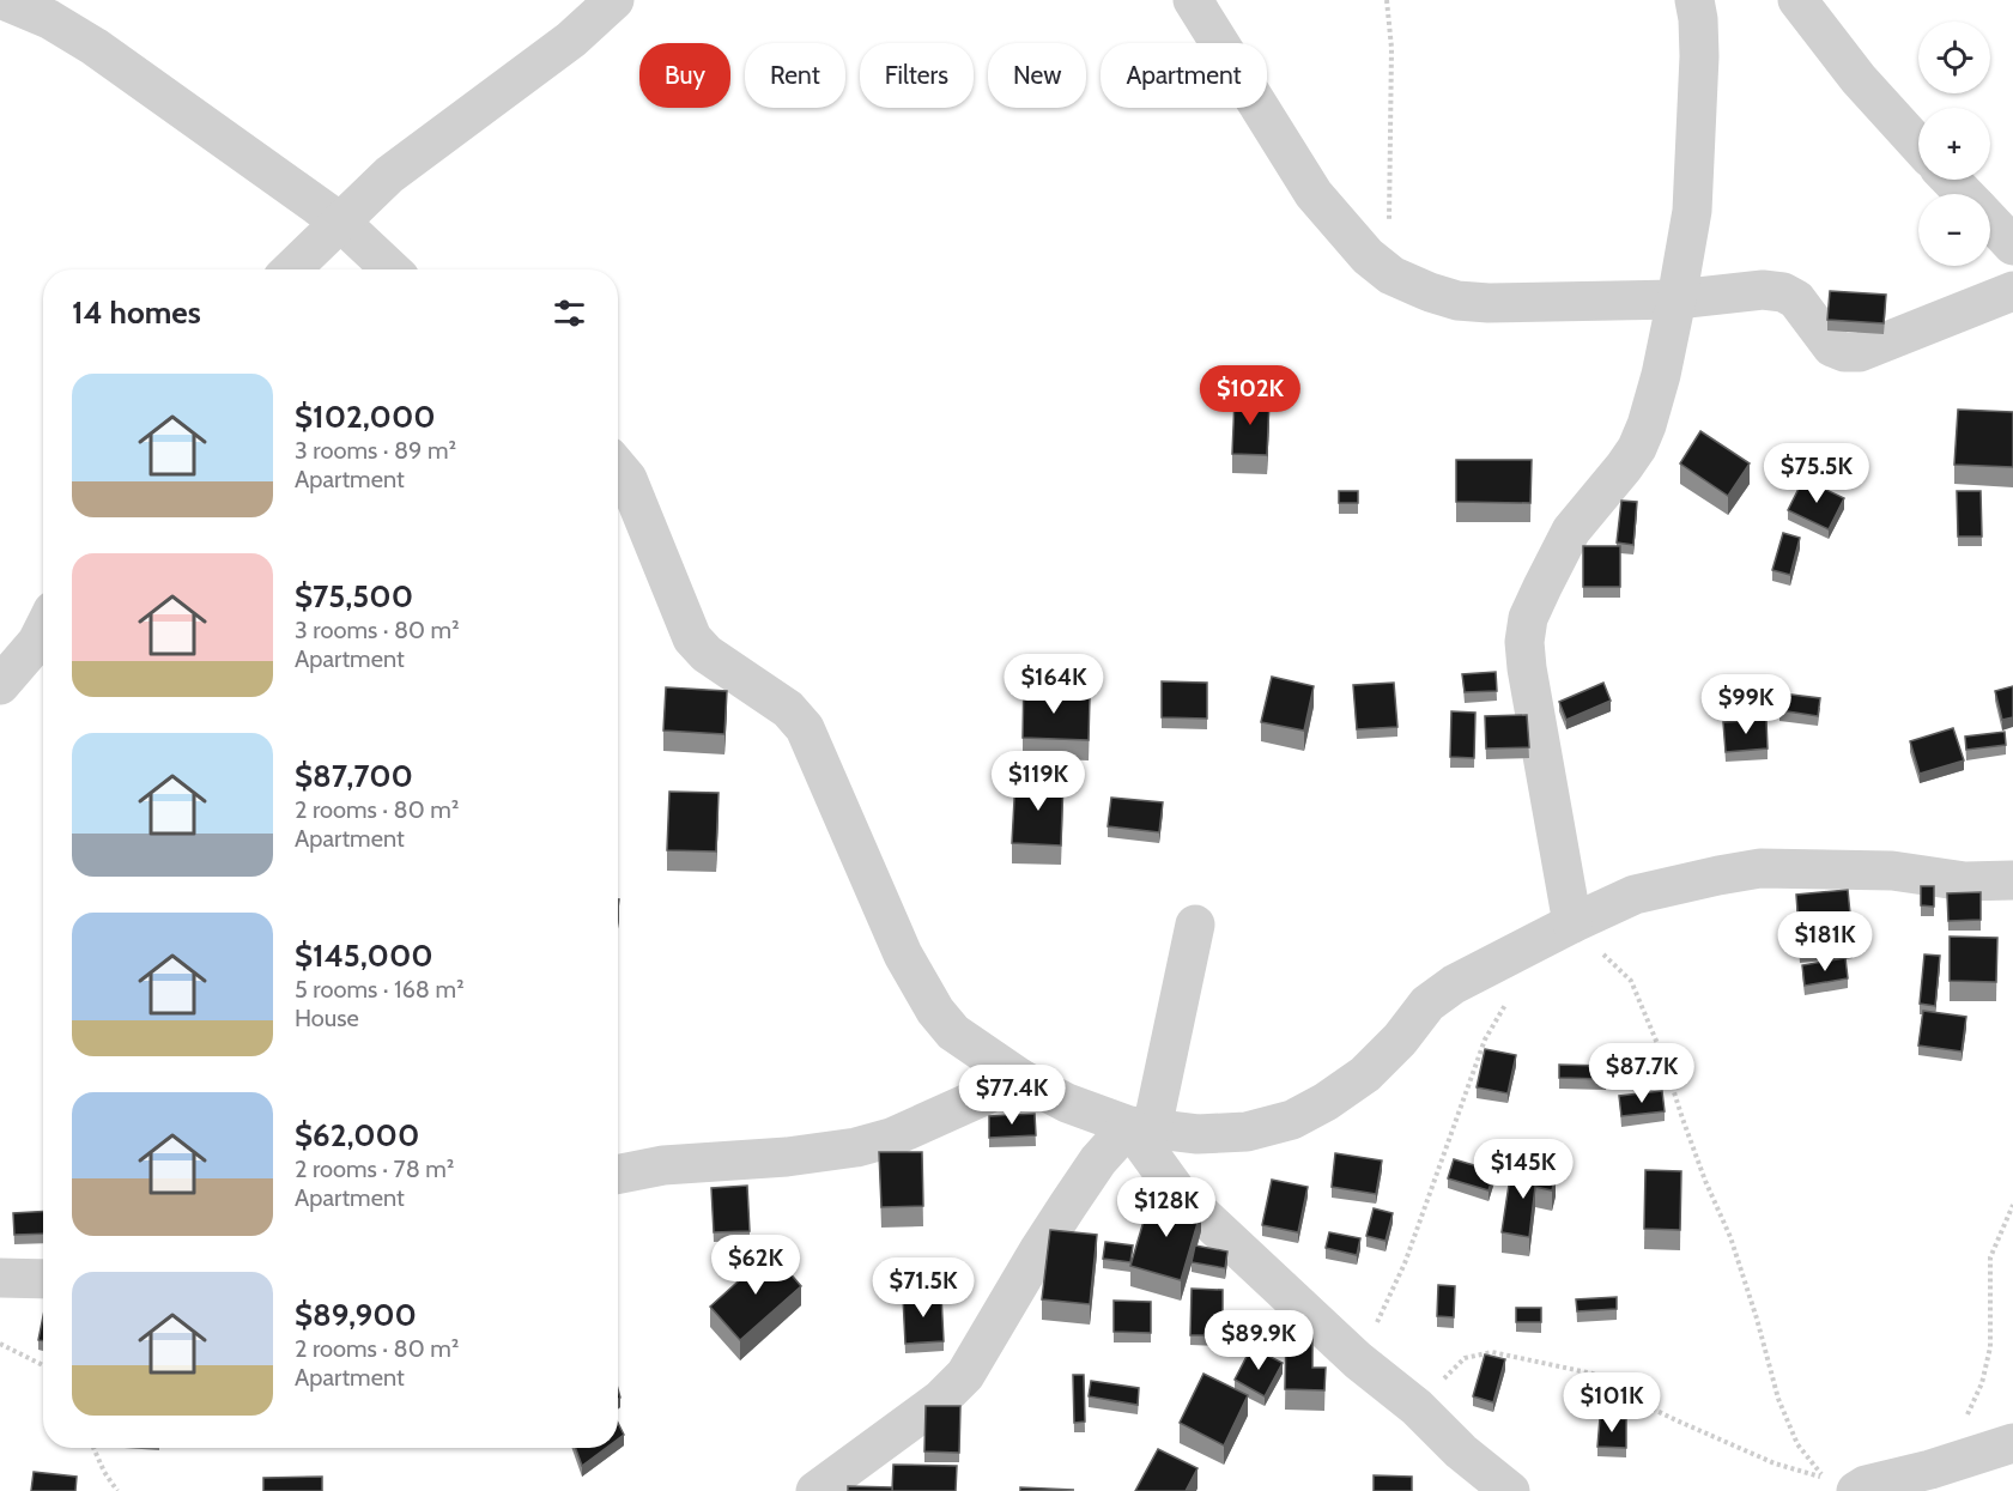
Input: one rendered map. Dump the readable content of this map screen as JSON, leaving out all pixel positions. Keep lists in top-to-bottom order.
{
  "page": {
    "map_buttons": ["+", "−"],
    "chip": [
      "Buy",
      "Rent",
      "Filters",
      "New",
      "Apartment"
    ],
    "heading": "14 homes",
    "list": [
      {
        "name": "$102,000",
        "note": "3 rooms · 89 m² · Apartment"
      },
      {
        "name": "$75,500",
        "note": "3 rooms · 80 m² · Apartment"
      },
      {
        "name": "$87,700",
        "note": "2 rooms · 80 m² · Apartment"
      },
      {
        "name": "$145,000",
        "note": "5 rooms · 168 m² · House"
      },
      {
        "name": "$62,000",
        "note": "2 rooms · 78 m² · Apartment"
      },
      {
        "name": "$89,900",
        "note": "2 rooms · 80 m² · Apartment"
      }
    ],
    "price": [
      "$102K",
      "$75.5K",
      "$164K",
      "$99K",
      "$119K",
      "$181K",
      "$87.7K",
      "$77.4K",
      "$145K",
      "$128K",
      "$62K",
      "$71.5K",
      "$89.9K",
      "$101K"
    ]
  }
}
